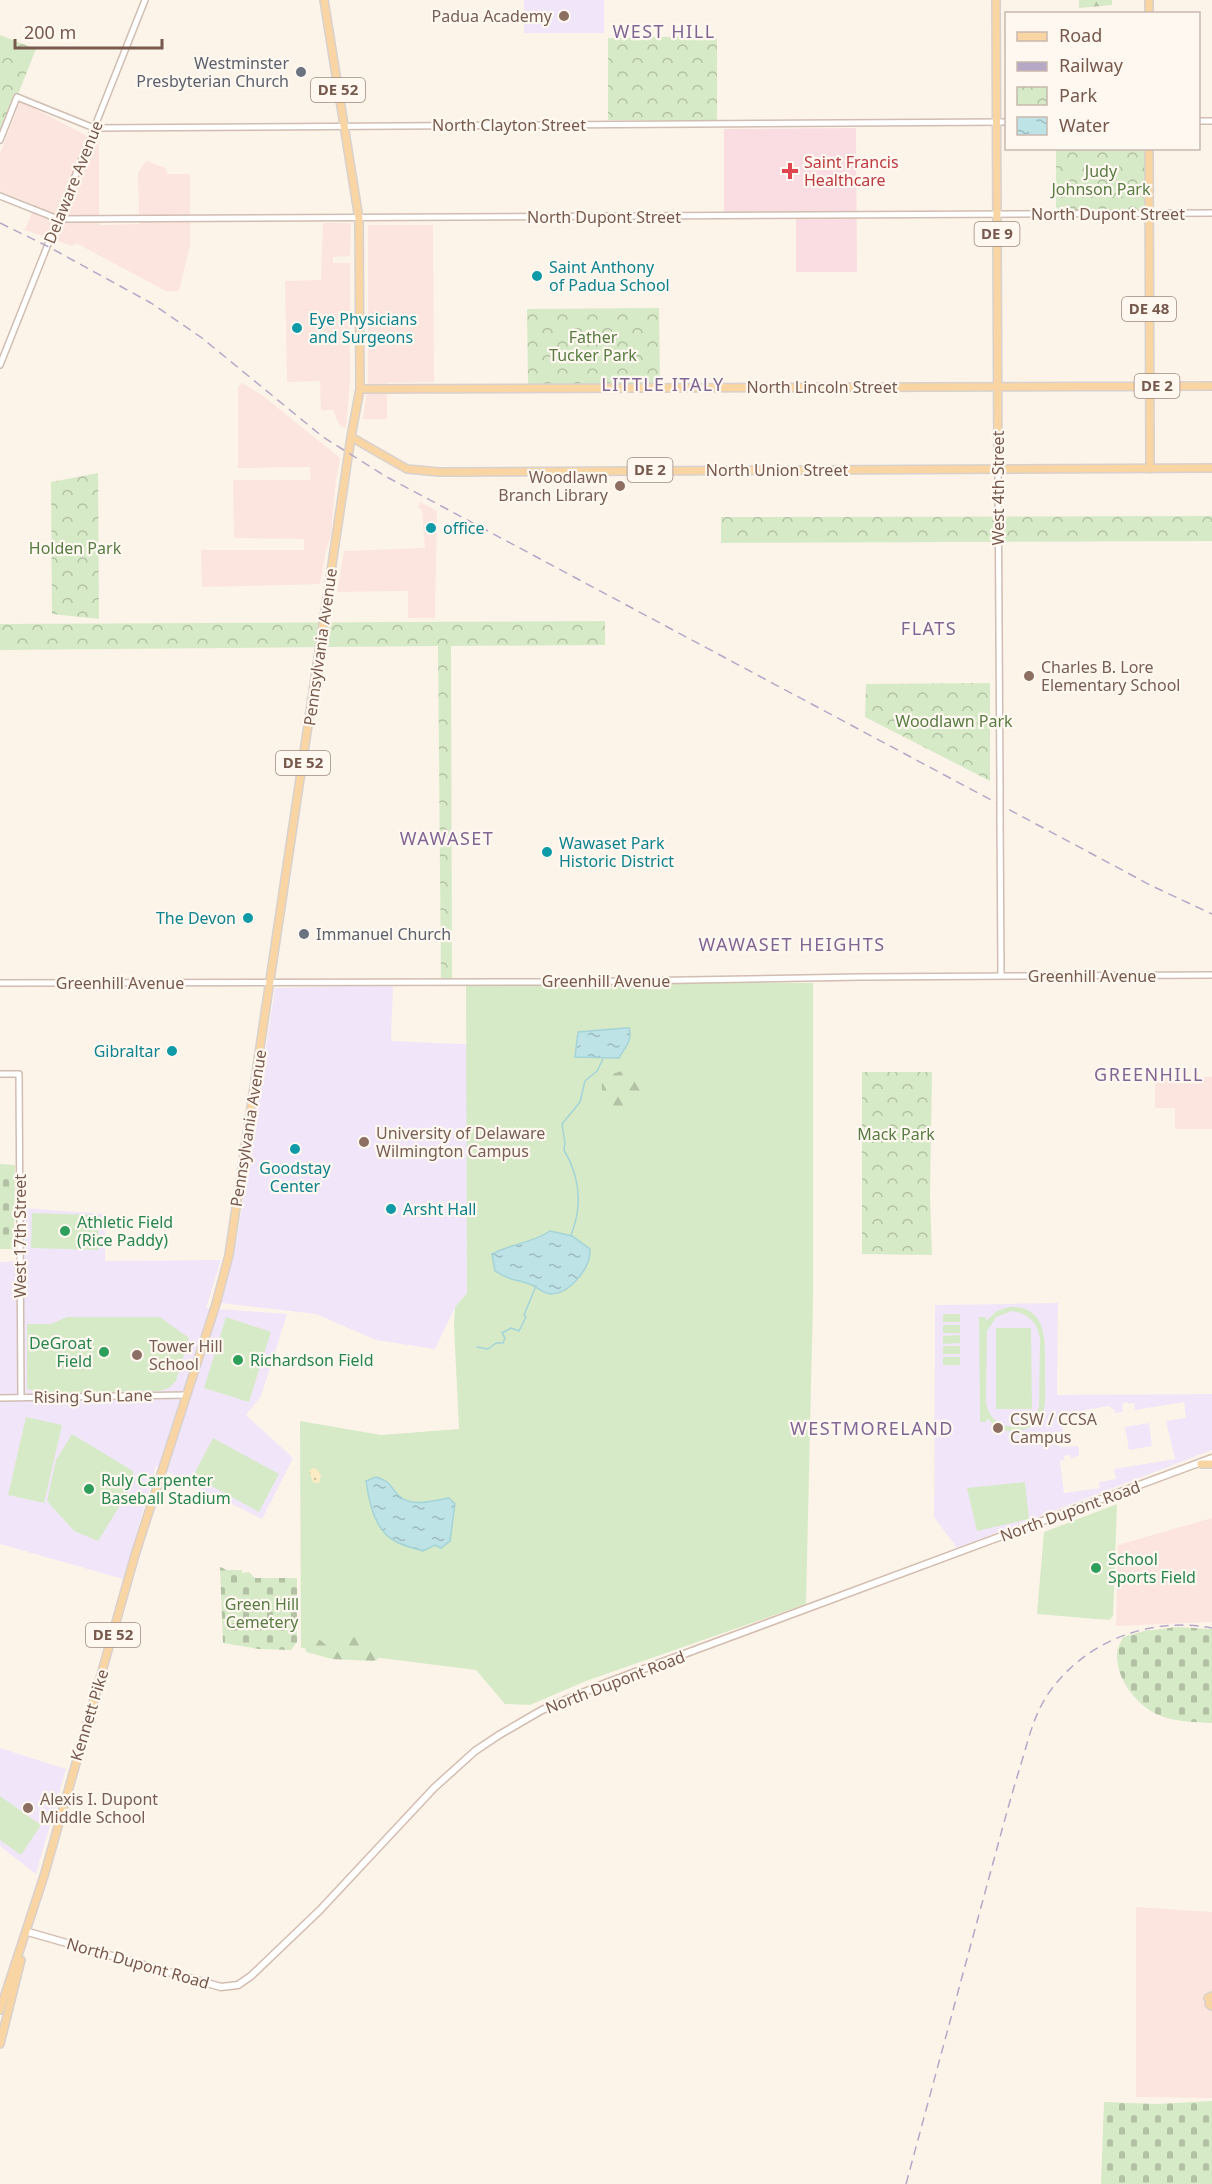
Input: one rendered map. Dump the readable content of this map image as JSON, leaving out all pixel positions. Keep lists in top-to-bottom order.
{
  "streets": {
    "main road": [
      "DE 52",
      "DE 9",
      "DE 48",
      "DE 2",
      "North Lincoln Street",
      "North Union Street",
      "West 4th Street",
      "Pennsylvania Avenue",
      "North Dupont Road",
      "Kennett Pike"
    ],
    "street": [
      "North Clayton Street",
      "Delaware Avenue",
      "North Dupont Street",
      "Greenhill Avenue",
      "West 17th Street",
      "Rising Sun Lane"
    ]
  },
  "crossings": [
    ["North Clayton Street", "Delaware Avenue"],
    ["North Clayton Street", "West 4th Street"],
    ["North Clayton Street", "Pennsylvania Avenue"],
    ["Delaware Avenue", "North Dupont Street"],
    ["North Dupont Street", "DE 48"],
    ["North Dupont Street", "West 4th Street"],
    ["North Dupont Street", "Pennsylvania Avenue"],
    ["DE 48", "North Lincoln Street"],
    ["DE 48", "North Union Street"],
    ["North Lincoln Street", "West 4th Street"],
    ["North Lincoln Street", "Pennsylvania Avenue"],
    ["North Union Street", "West 4th Street"],
    ["North Union Street", "Pennsylvania Avenue"],
    ["West 4th Street", "Greenhill Avenue"],
    ["Pennsylvania Avenue", "Greenhill Avenue"],
    ["Pennsylvania Avenue", "Rising Sun Lane"],
    ["Pennsylvania Avenue", "Kennett Pike"],
    ["West 17th Street", "Rising Sun Lane"],
    ["Rising Sun Lane", "Kennett Pike"],
    ["North Dupont Road", "Kennett Pike"]
  ],
  "districts": [
    "WEST HILL",
    "LITTLE ITALY",
    "FLATS",
    "WAWASET",
    "WAWASET HEIGHTS",
    "GREENHILL",
    "WESTMORELAND"
  ],
  "parks": [
    "Judy Johnson Park",
    "Father Tucker Park",
    "Holden Park",
    "Woodlawn Park",
    "Mack Park",
    "Green Hill Cemetery"
  ],
  "places": {
    "other": [
      "Padua Academy",
      "Westminster Presbyterian Church",
      "Saint Anthony of Padua School",
      "Eye Physicians and Surgeons",
      "Woodlawn Branch Library",
      "office",
      "Charles B. Lore Elementary School",
      "Wawaset Park Historic District",
      "The Devon",
      "Immanuel Church",
      "Gibraltar",
      "University of Delaware Wilmington Campus",
      "Goodstay Center",
      "Arsht Hall",
      "Athletic Field (Rice Paddy)",
      "DeGroat Field",
      "Tower Hill School",
      "Richardson Field",
      "CSW / CCSA Campus",
      "Ruly Carpenter Baseball Stadium",
      "School Sports Field",
      "Alexis I. Dupont Middle School"
    ],
    "health": ["Saint Francis Healthcare"]
  },
  "legend": [
    "Road",
    "Railway",
    "Park",
    "Water"
  ],
  "scale_bar": "200 m"
}
